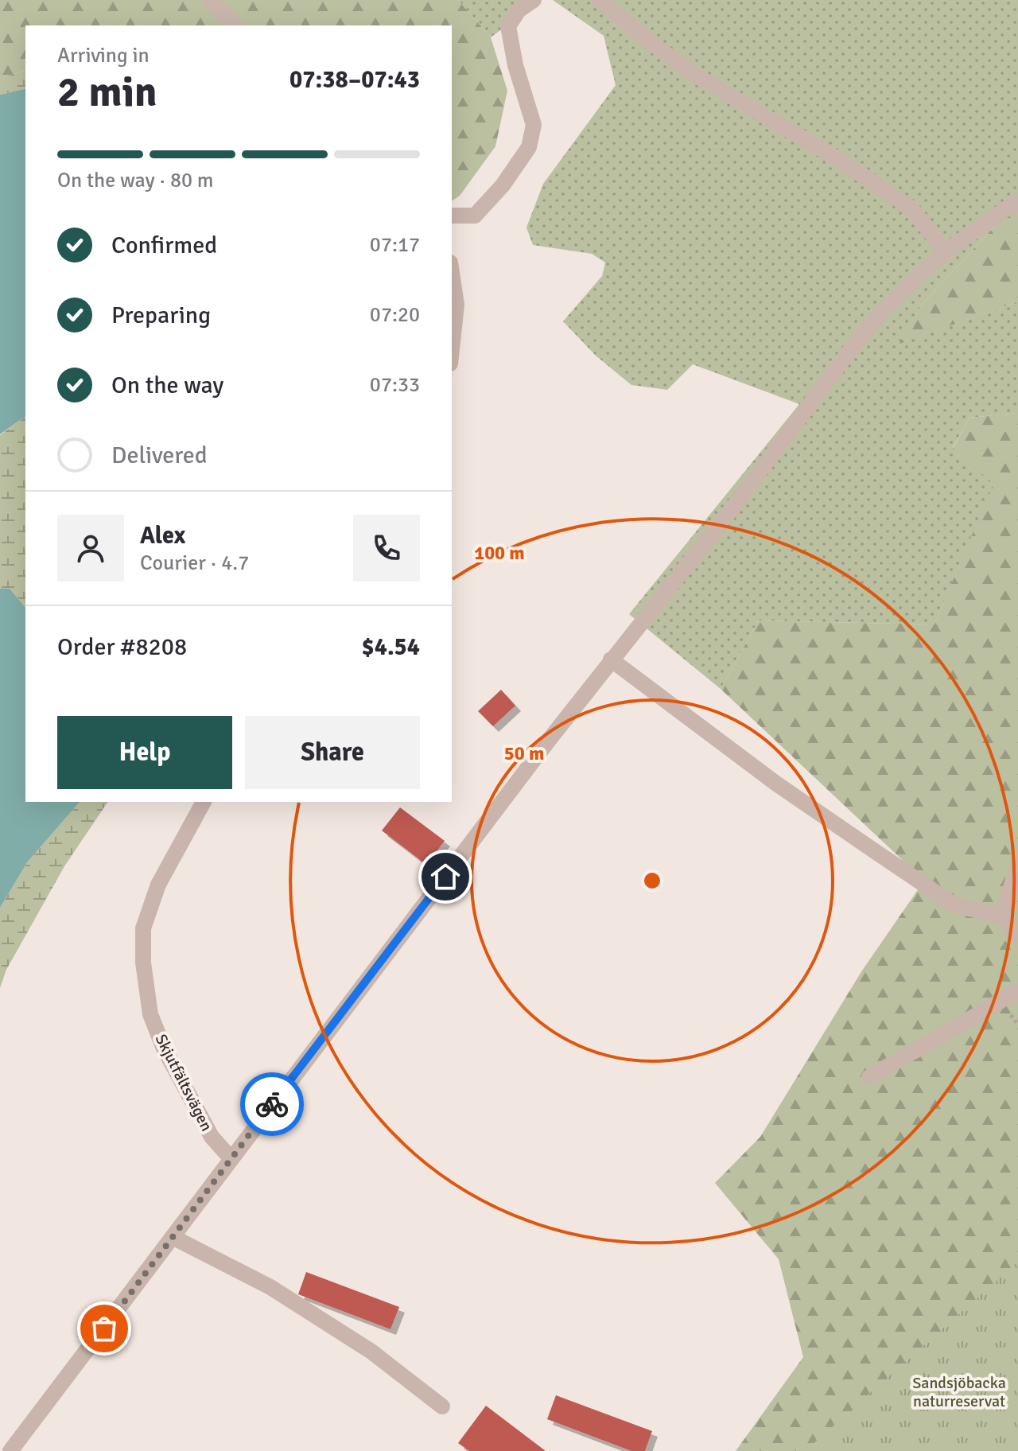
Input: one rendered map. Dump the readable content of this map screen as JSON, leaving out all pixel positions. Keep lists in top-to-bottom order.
{
  "streets": {
    "street": ["Skjutfältsvägen"]
  },
  "parks": ["Sandsjöbacka naturreservat"],
  "page": {
    "heading": ["2 min", "Arriving in", "07:38–07:43"],
    "panel": [
      "Alex",
      "Courier · 4.7",
      "Order #8208",
      "$4.54"
    ],
    "bar": "On the way · 80 m",
    "list": [
      ["Confirmed", "07:17"],
      ["Preparing", "07:20"],
      ["On the way", "07:33"],
      "Delivered"
    ],
    "buttons": ["Help", "Share"]
  },
  "rings": ["100 m", "50 m"]
}
